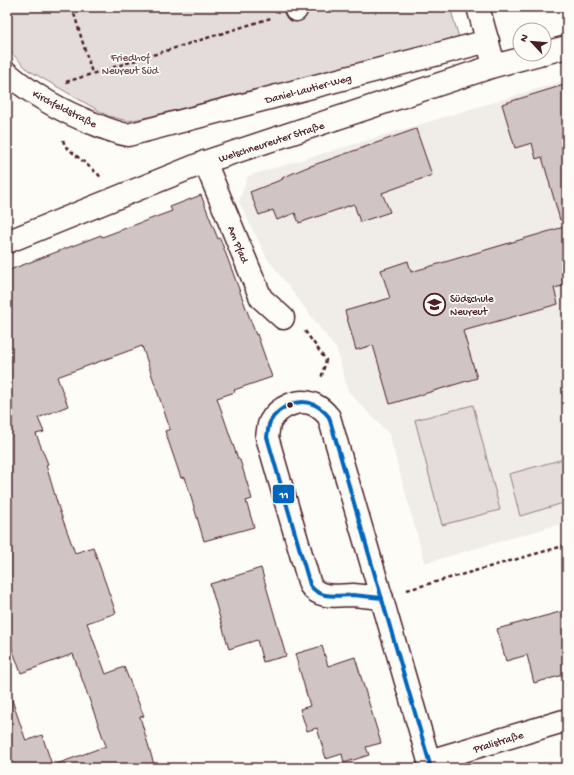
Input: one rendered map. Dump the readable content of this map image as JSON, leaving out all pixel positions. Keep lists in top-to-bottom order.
{
  "streets": {
    "street": [
      "Daniel-Lautier-Weg",
      "Kirchfeldstraße",
      "Welschneureuter Straße",
      "Am Pfad",
      "Pralistraße"
    ]
  },
  "crossings": [
    ["Daniel-Lautier-Weg", "Kirchfeldstraße"],
    ["Welschneureuter Straße", "Am Pfad"]
  ],
  "parks": ["Friedhof Neureut Süd"],
  "places": {
    "school or university": ["Südschule Neureut"]
  },
  "lines": ["transit line 11"],
  "north": "top left"
}
